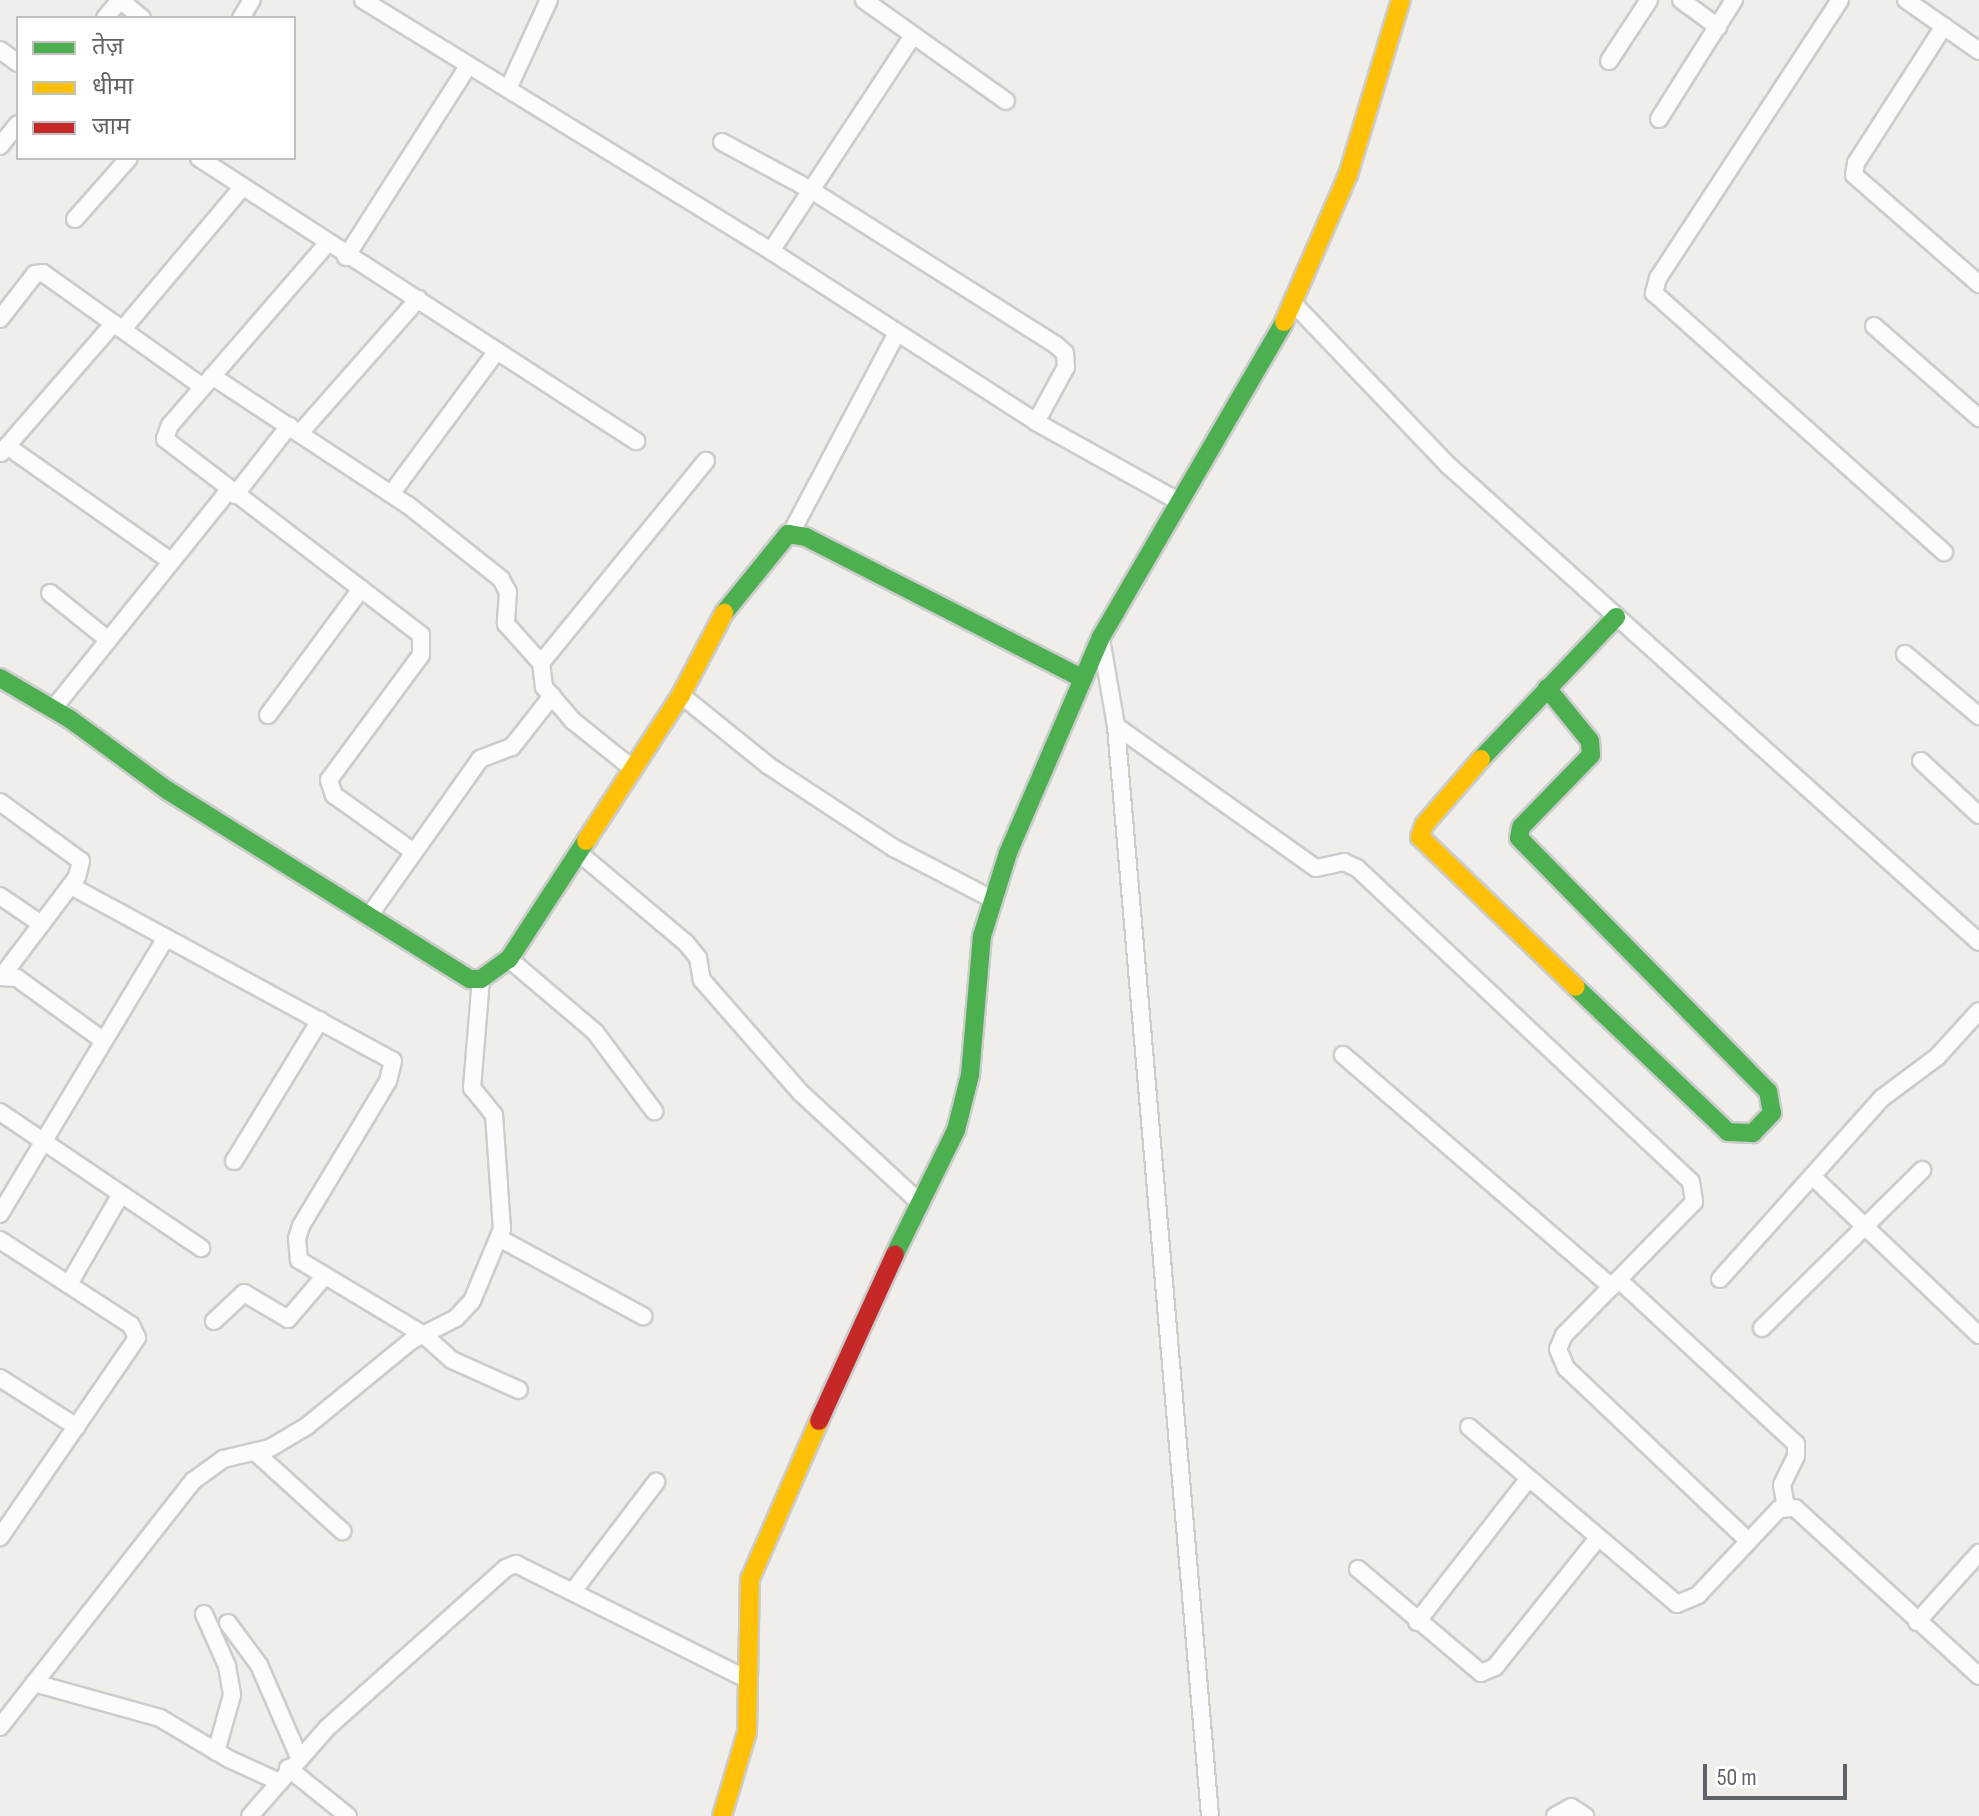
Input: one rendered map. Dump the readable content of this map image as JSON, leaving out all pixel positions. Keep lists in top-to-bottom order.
{
  "legend": ["तेज़", "धीमा", "जाम"],
  "scale_bar": "50 m"
}
